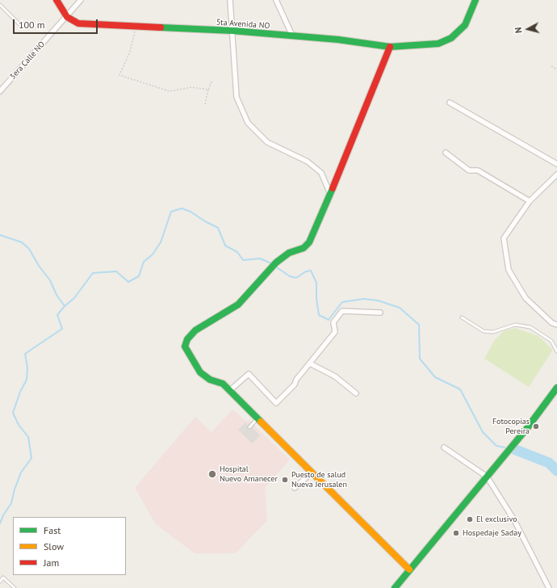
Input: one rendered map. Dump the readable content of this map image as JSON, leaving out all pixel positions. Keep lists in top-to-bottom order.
{
  "streets": {
    "street": ["5ta Avenida NO", "3era Calle NO"]
  },
  "crossings": [
    ["5ta Avenida NO", "3era Calle NO"]
  ],
  "places": [
    "Fotocopias Pereira",
    "Hospital Nuevo Amanecer",
    "Puesto de salud Nueva Jerusalen",
    "El exclusivo",
    "Hospedaje Saday"
  ],
  "legend": ["Fast", "Slow", "Jam"],
  "scale_bar": "100 m",
  "north": "left"
}
